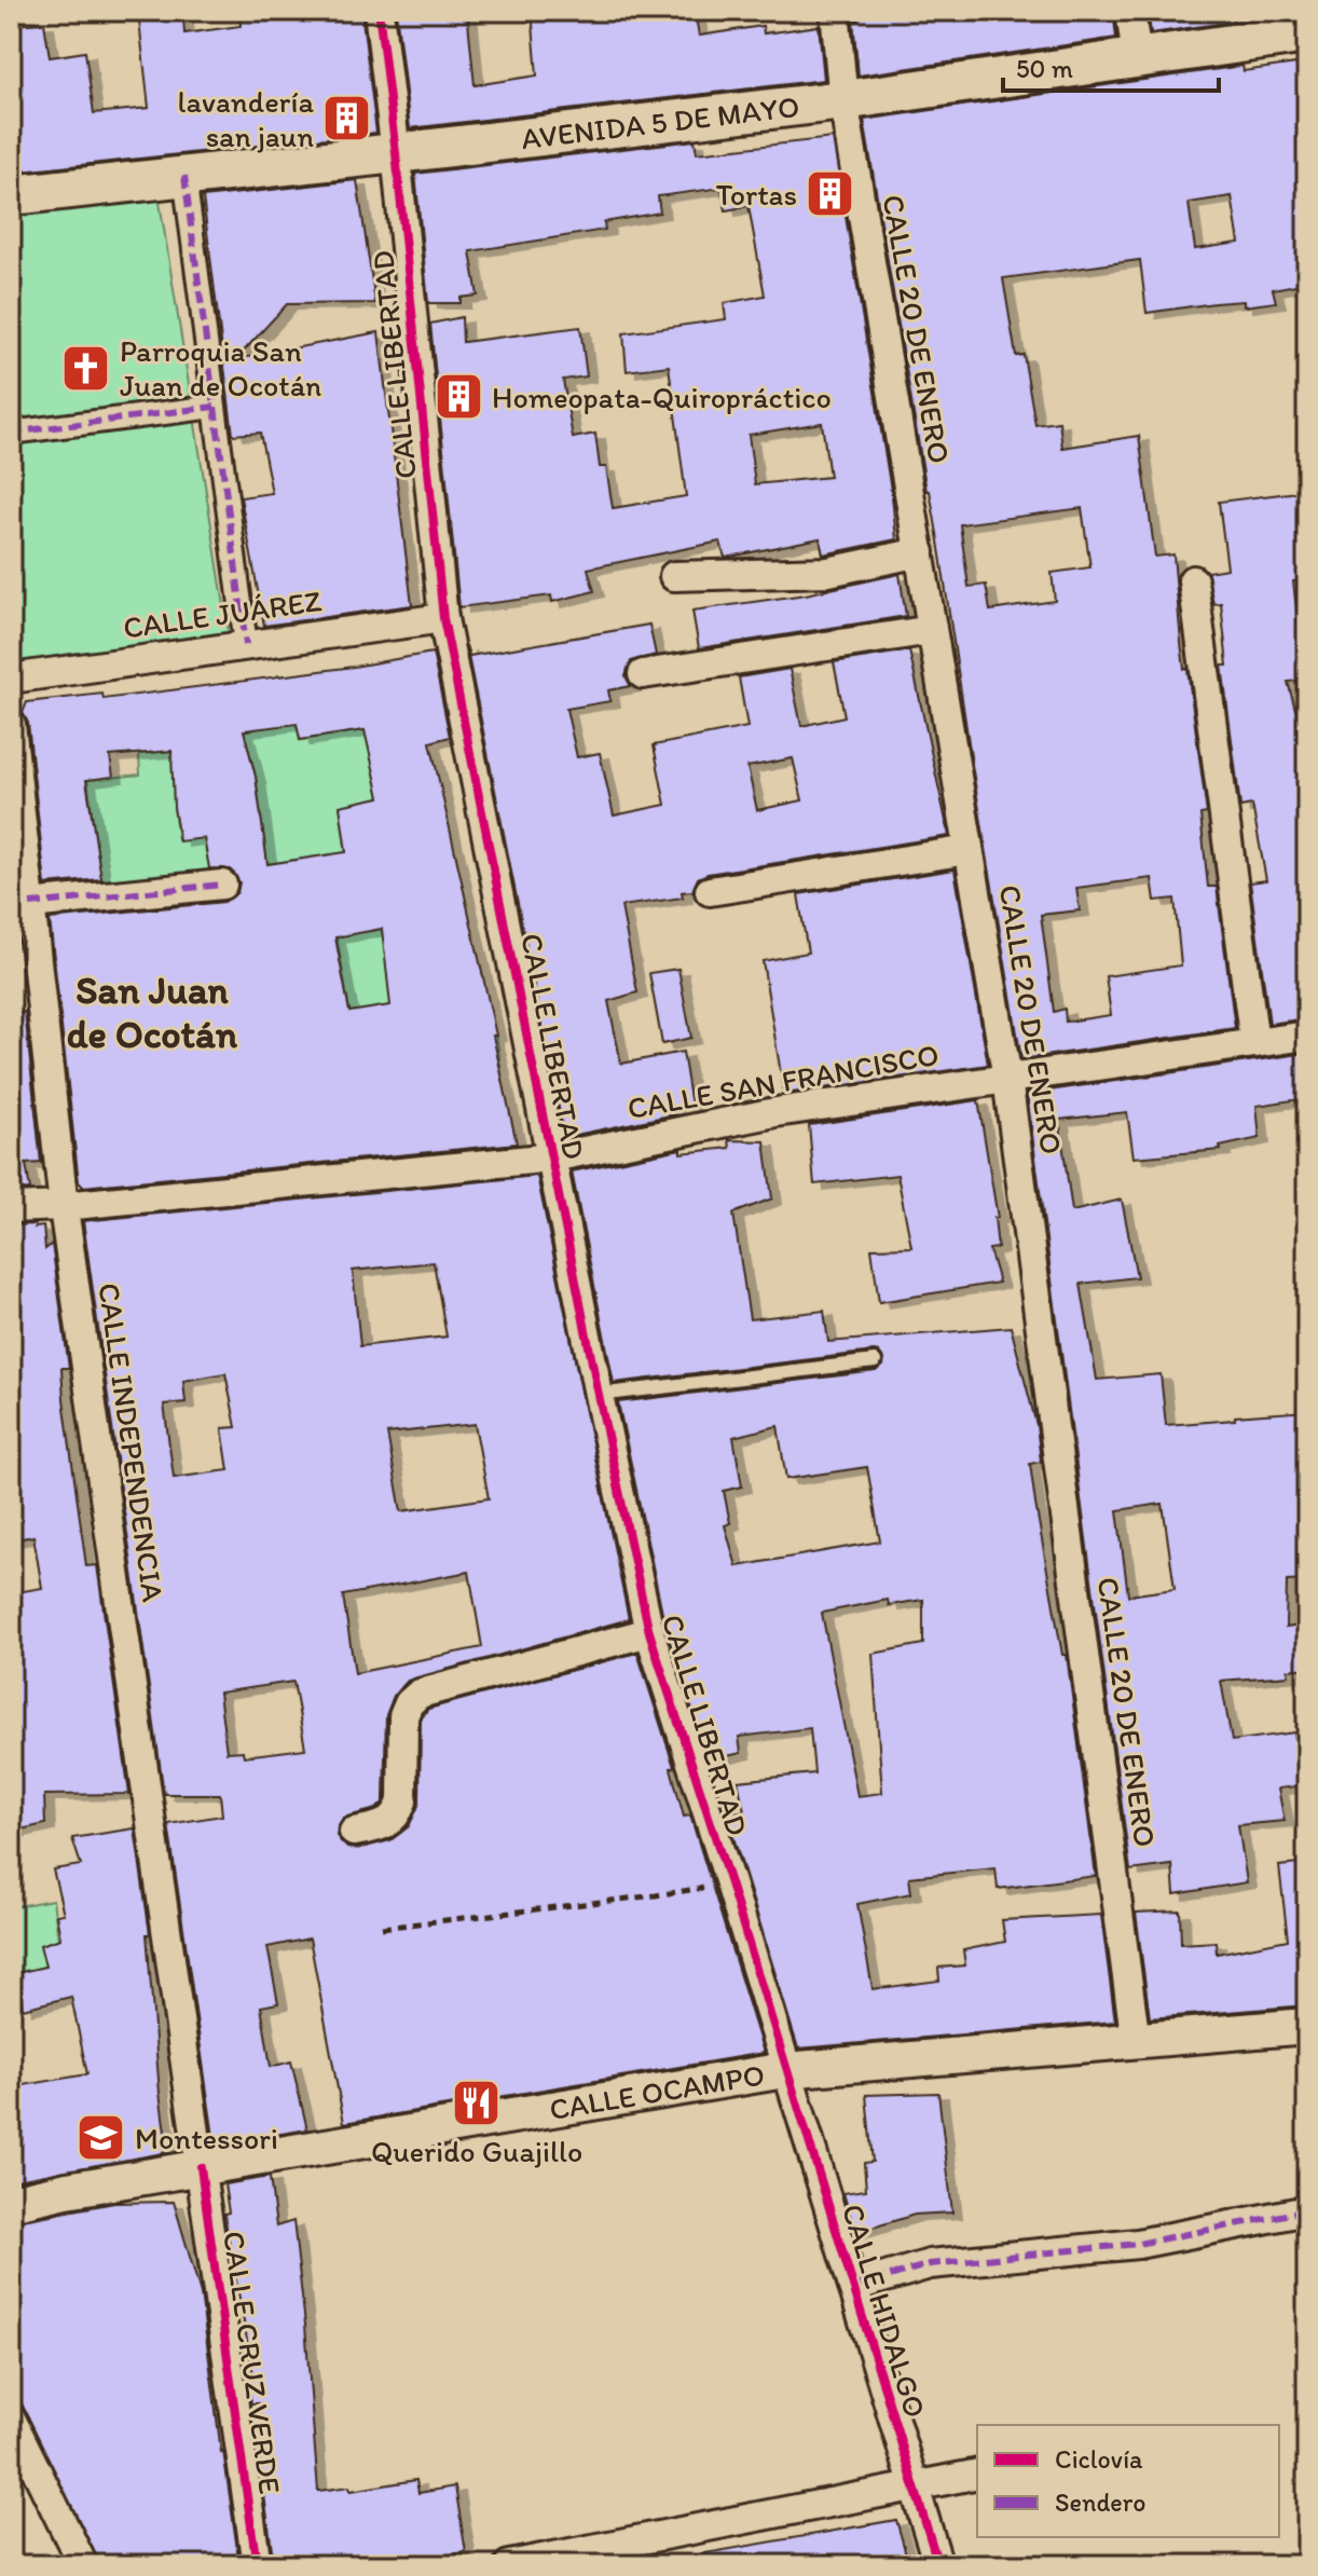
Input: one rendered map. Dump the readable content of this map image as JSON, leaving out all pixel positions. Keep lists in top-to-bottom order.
{
  "streets": {
    "main road": ["AVENIDA 5 DE MAYO"],
    "street": [
      "CALLE 20 DE ENERO",
      "CALLE LIBERTAD",
      "CALLE JUÁREZ",
      "CALLE SAN FRANCISCO",
      "CALLE INDEPENDENCIA",
      "CALLE OCAMPO",
      "CALLE HIDALGO",
      "CALLE CRUZ VERDE"
    ]
  },
  "crossings": [
    ["AVENIDA 5 DE MAYO", "CALLE 20 DE ENERO"],
    ["AVENIDA 5 DE MAYO", "CALLE LIBERTAD"],
    ["CALLE 20 DE ENERO", "CALLE SAN FRANCISCO"],
    ["CALLE 20 DE ENERO", "CALLE OCAMPO"],
    ["CALLE LIBERTAD", "CALLE JUÁREZ"],
    ["CALLE LIBERTAD", "CALLE SAN FRANCISCO"],
    ["CALLE LIBERTAD", "CALLE OCAMPO"],
    ["CALLE LIBERTAD", "CALLE HIDALGO"],
    ["CALLE SAN FRANCISCO", "CALLE INDEPENDENCIA"],
    ["CALLE INDEPENDENCIA", "CALLE OCAMPO"],
    ["CALLE INDEPENDENCIA", "CALLE CRUZ VERDE"],
    ["CALLE OCAMPO", "CALLE HIDALGO"],
    ["CALLE OCAMPO", "CALLE CRUZ VERDE"]
  ],
  "districts": ["San Juan de Ocotán"],
  "places": {
    "building": ["lavandería san jaun", "Tortas", "Homeopata-Quiropráctico"],
    "church": ["Parroquia San Juan de Ocotán"],
    "restaurant": ["Querido Guajillo"],
    "school or university": ["Montessori"]
  },
  "legend": ["Ciclovía", "Sendero"],
  "scale_bar": "50 m"
}
